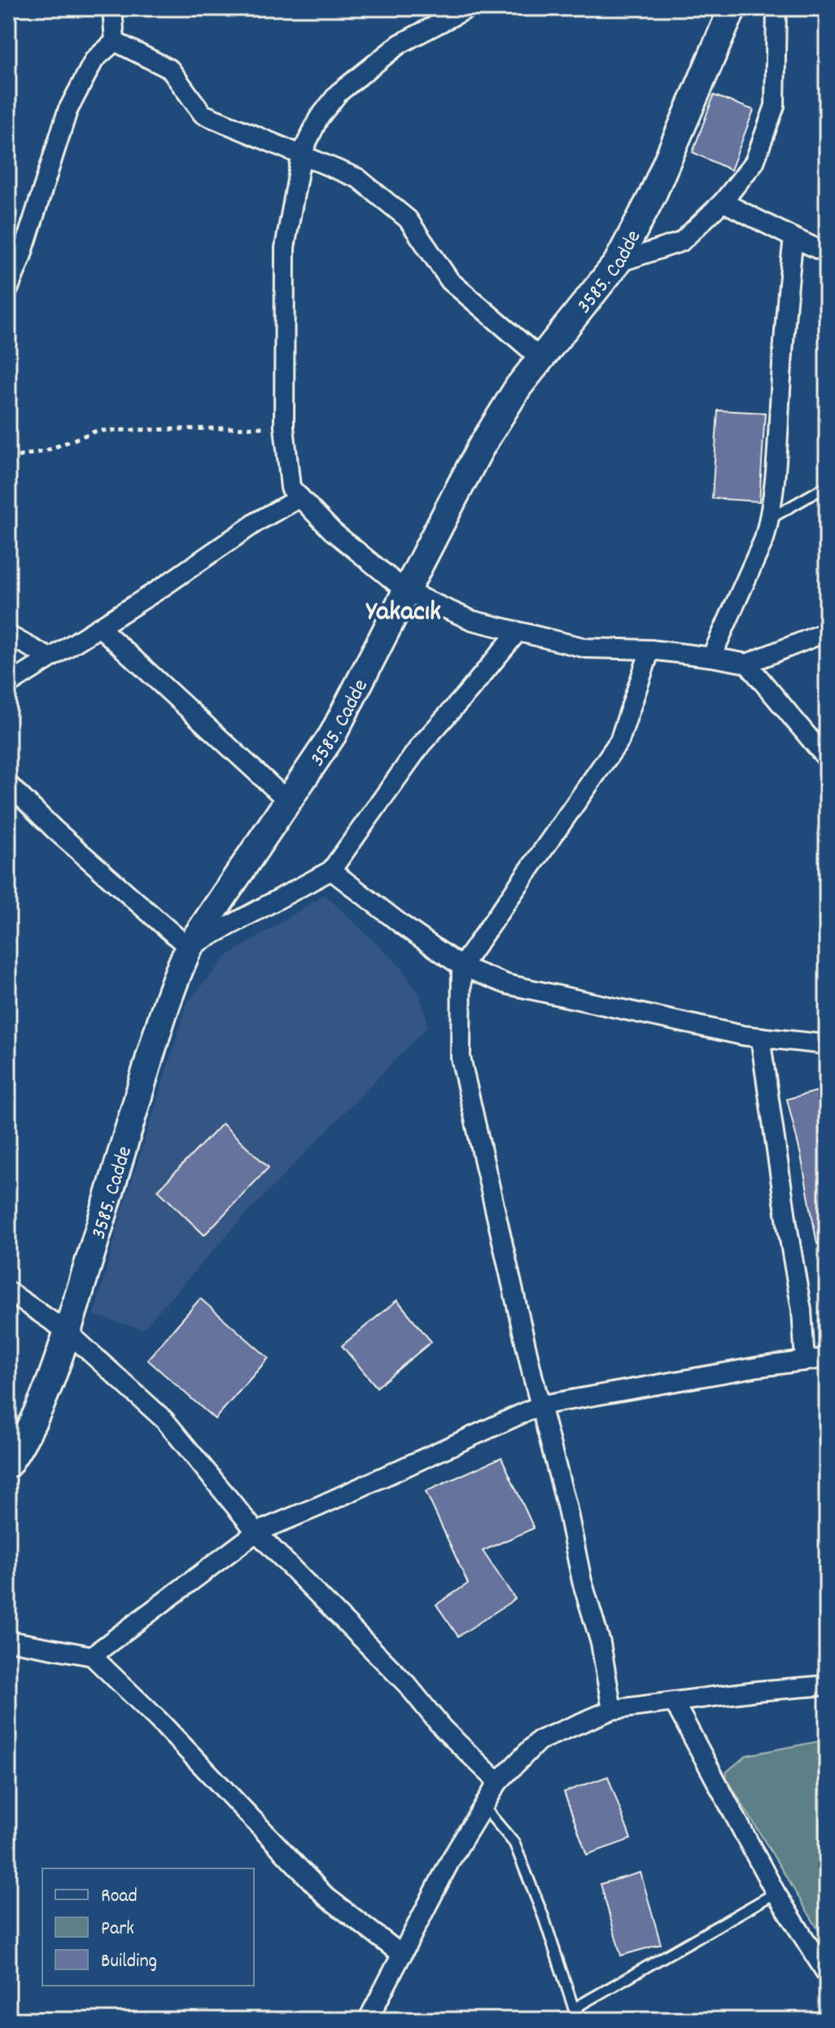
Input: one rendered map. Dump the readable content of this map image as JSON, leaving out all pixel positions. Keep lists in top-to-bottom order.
{
  "streets": {
    "main road": ["3585. Cadde"]
  },
  "districts": ["Yakacık"],
  "legend": ["Road", "Park", "Building"]
}
